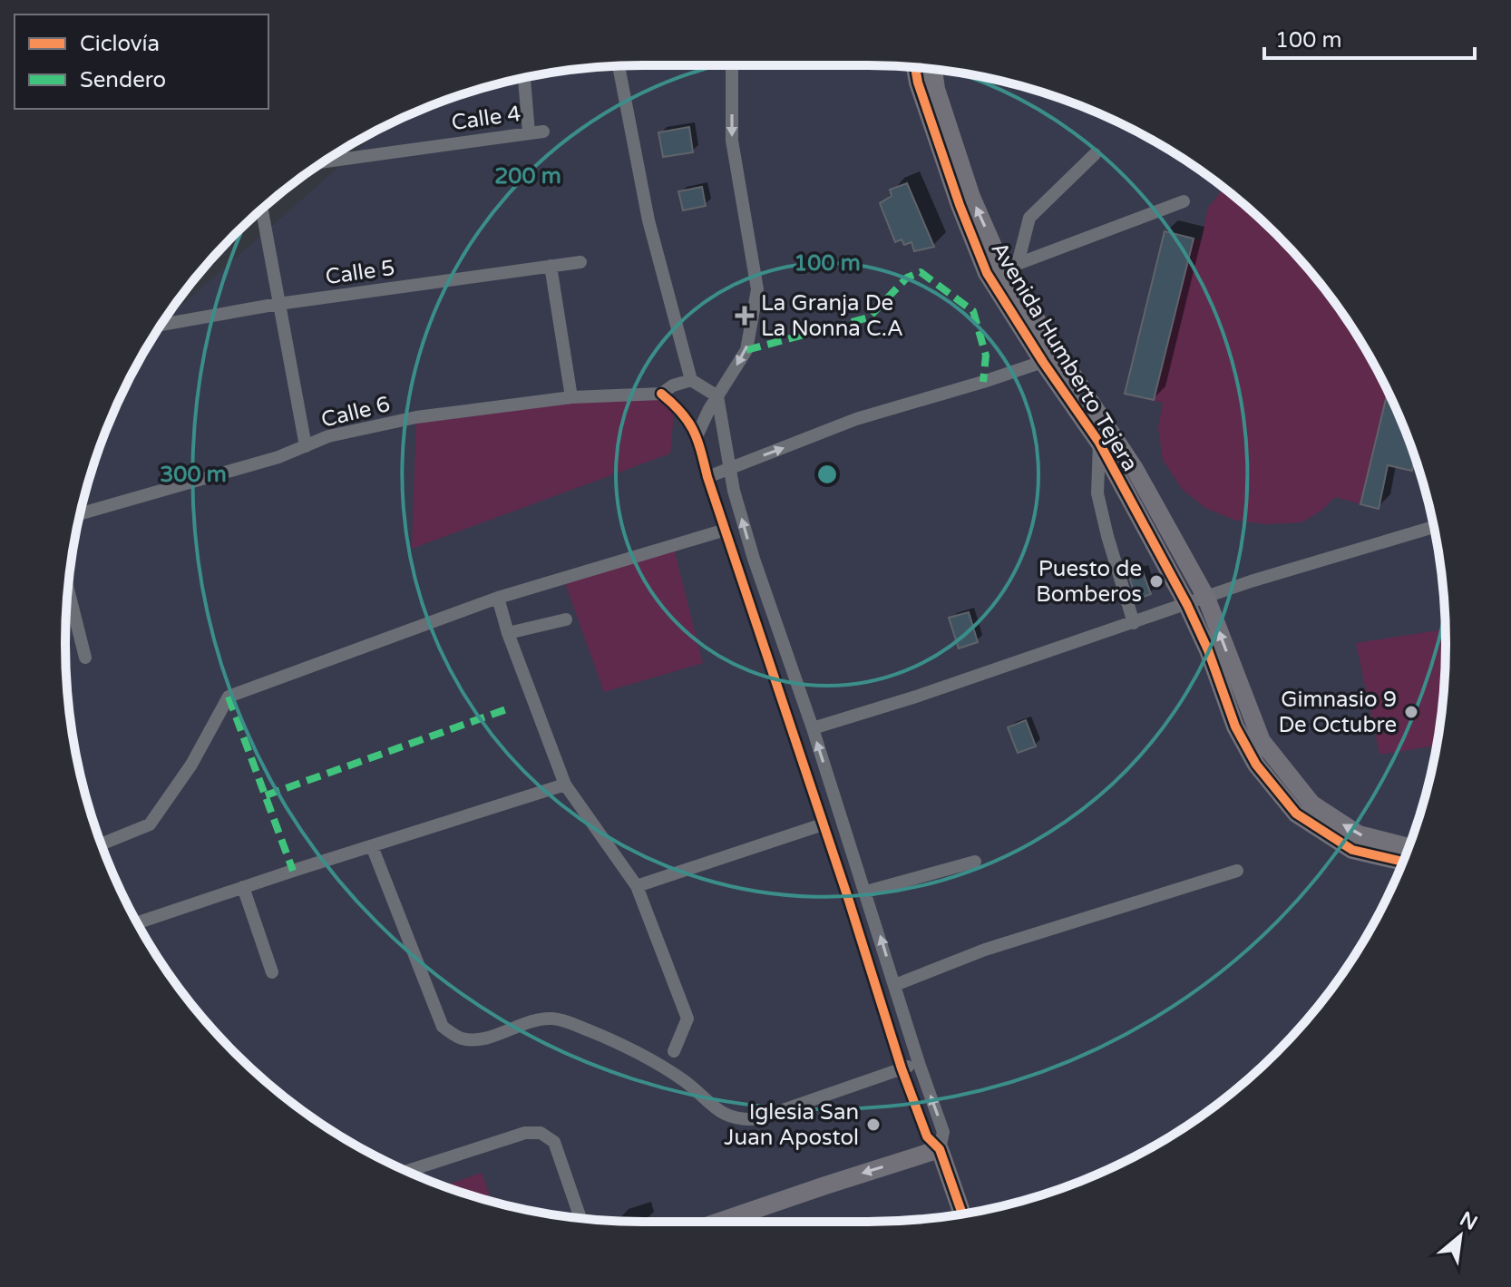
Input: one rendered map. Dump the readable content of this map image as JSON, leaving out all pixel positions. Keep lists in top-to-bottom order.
{
  "streets": {
    "street": [
      "Calle 4",
      "Calle 5",
      "Avenida Humberto Tejera",
      "Calle 6"
    ]
  },
  "places": {
    "health": ["La Granja De La Nonna C.A"],
    "other": ["Puesto de Bomberos", "Gimnasio 9 De Octubre", "Iglesia San Juan Apostol"]
  },
  "legend": ["Ciclovía", "Sendero"],
  "scale_bar": "100 m",
  "north": "top right",
  "rings": ["200 m", "100 m", "300 m"]
}
